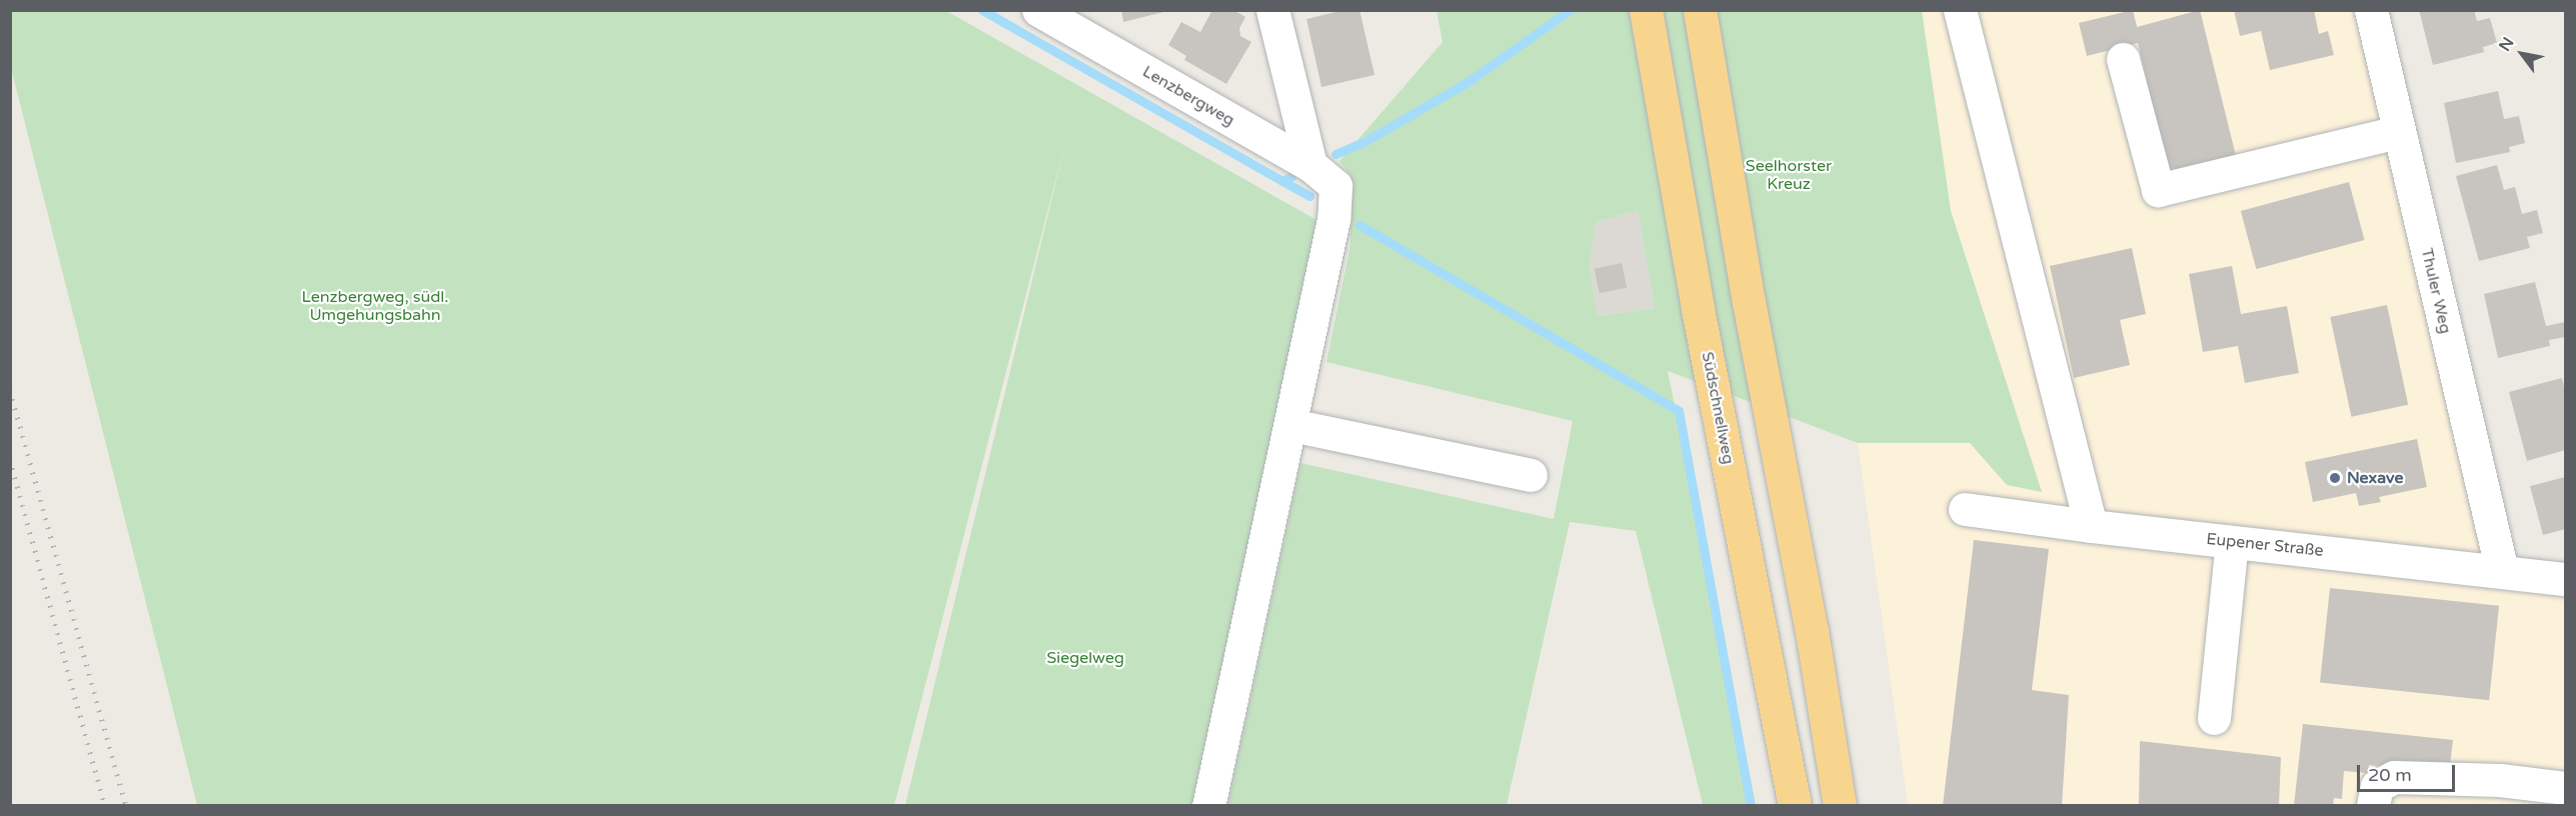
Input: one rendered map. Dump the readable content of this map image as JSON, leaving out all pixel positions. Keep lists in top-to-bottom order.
{
  "streets": {
    "highway": ["Südschnellweg"],
    "street": ["Lenzbergweg", "Thuler Weg", "Eupener Straße"]
  },
  "crossings": [
    ["Thuler Weg", "Eupener Straße"]
  ],
  "parks": ["Seelhorster Kreuz", "Lenzbergweg, südl. Umgehungsbahn", "Siegelweg"],
  "places": ["Nexave"],
  "scale_bar": "20 m",
  "north": "top left"
}
